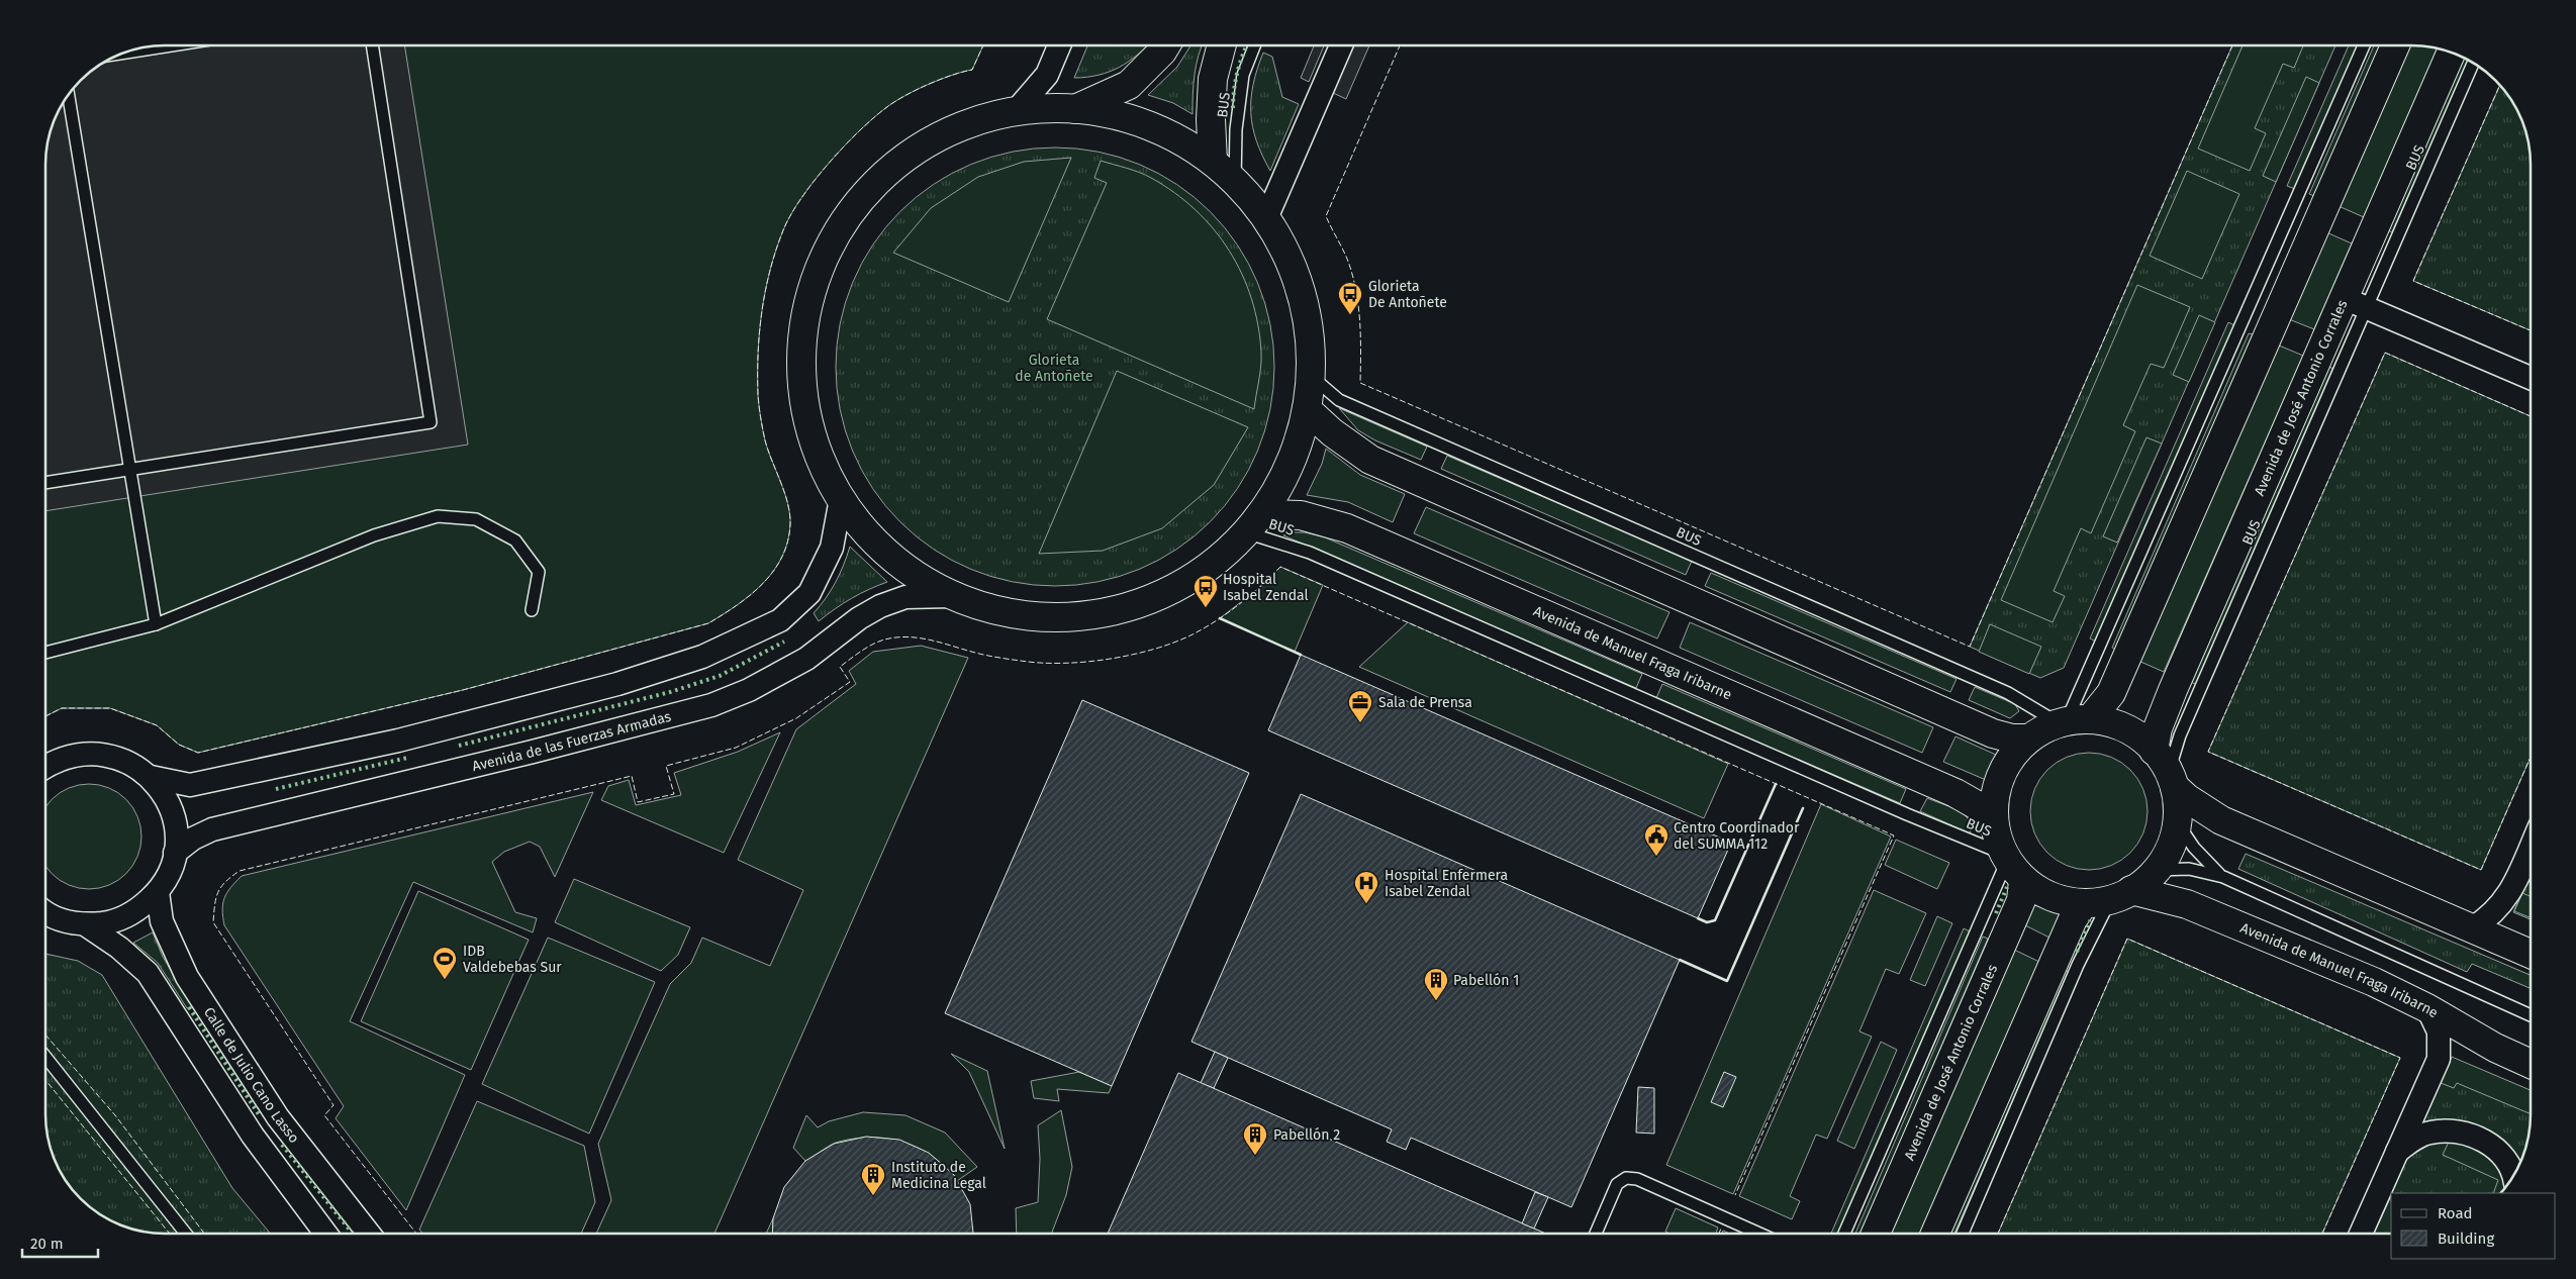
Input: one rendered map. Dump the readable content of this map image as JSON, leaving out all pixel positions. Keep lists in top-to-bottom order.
{
  "streets": {
    "street": [
      "Avenida de José Antonio Corrales",
      "Avenida de Manuel Fraga Iribarne",
      "Avenida de las Fuerzas Armadas",
      "Calle de Julio Cano Lasso"
    ],
    "lane": ["BUS"]
  },
  "crossings": [
    ["BUS", "Avenida de José Antonio Corrales"],
    ["BUS", "Avenida de Manuel Fraga Iribarne"],
    ["Avenida de José Antonio Corrales", "Avenida de Manuel Fraga Iribarne"]
  ],
  "parks": ["Glorieta de Antoñete"],
  "places": {
    "bus stop": ["Glorieta De Antoñete", "Hospital Isabel Zendal"],
    "office": ["Sala de Prensa"],
    "public building": ["Centro Coordinador del SUMMA 112"],
    "hospital": ["Hospital Enfermera Isabel Zendal"],
    "sports": ["IDB Valdebebas Sur"],
    "building": ["Pabellón 1", "Pabellón 2", "Instituto de Medicina Legal"]
  },
  "legend": ["Road", "Building"],
  "scale_bar": "20 m"
}
